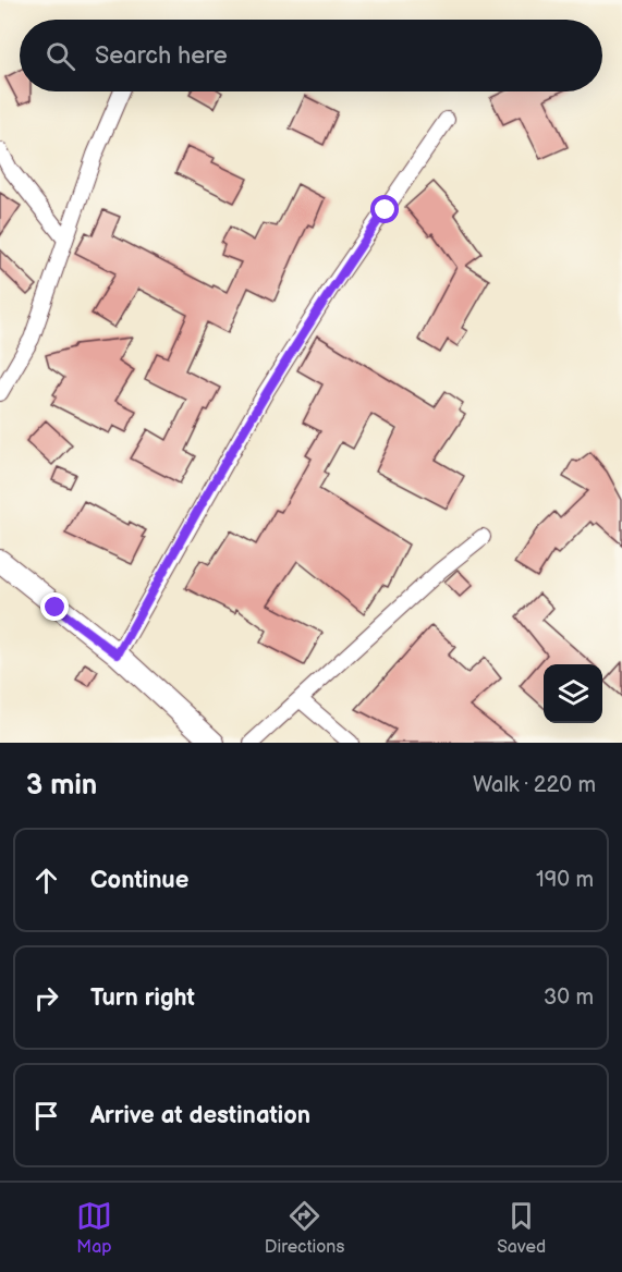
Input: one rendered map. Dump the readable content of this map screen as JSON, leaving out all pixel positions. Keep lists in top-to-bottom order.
{
  "page": {
    "search": "Search here",
    "heading": ["3 min", "Walk · 220 m"],
    "list": [
      ["Continue", "190 m"],
      ["Turn right", "30 m"],
      "Arrive at destination"
    ],
    "nav": ["Map", "Directions", "Saved"]
  }
}
